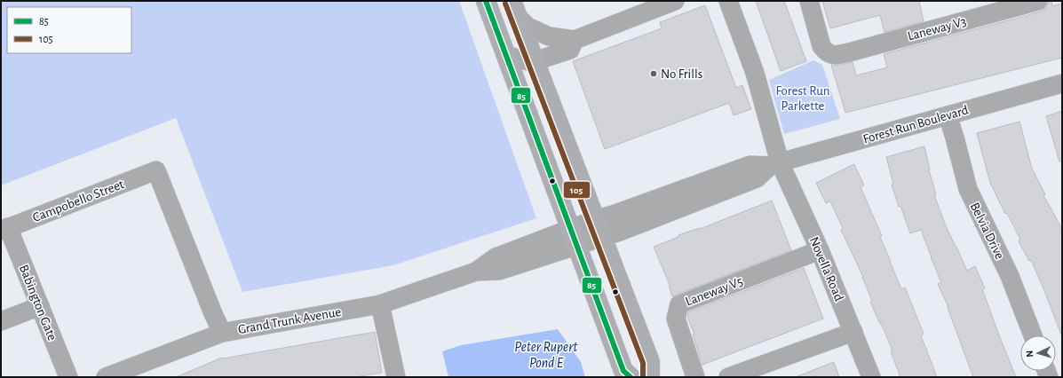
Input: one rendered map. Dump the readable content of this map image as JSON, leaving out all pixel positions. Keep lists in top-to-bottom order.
{
  "streets": {
    "street": [
      "Laneway V3",
      "Forest Run Boulevard",
      "Campobello Street",
      "Belvia Drive",
      "Novella Road",
      "Laneway V5",
      "Babington Gate",
      "Grand Trunk Avenue"
    ]
  },
  "crossings": [
    ["Forest Run Boulevard", "Belvia Drive"],
    ["Forest Run Boulevard", "Novella Road"],
    ["Forest Run Boulevard", "Grand Trunk Avenue"],
    ["Campobello Street", "Babington Gate"],
    ["Campobello Street", "Grand Trunk Avenue"],
    ["Novella Road", "Laneway V5"]
  ],
  "water": ["Peter Rupert Pond E"],
  "parks": ["Forest Run Parkette"],
  "places": ["No Frills"],
  "lines": ["transit line 85", "transit line 105"],
  "legend": ["85", "105"],
  "north": "left"
}
